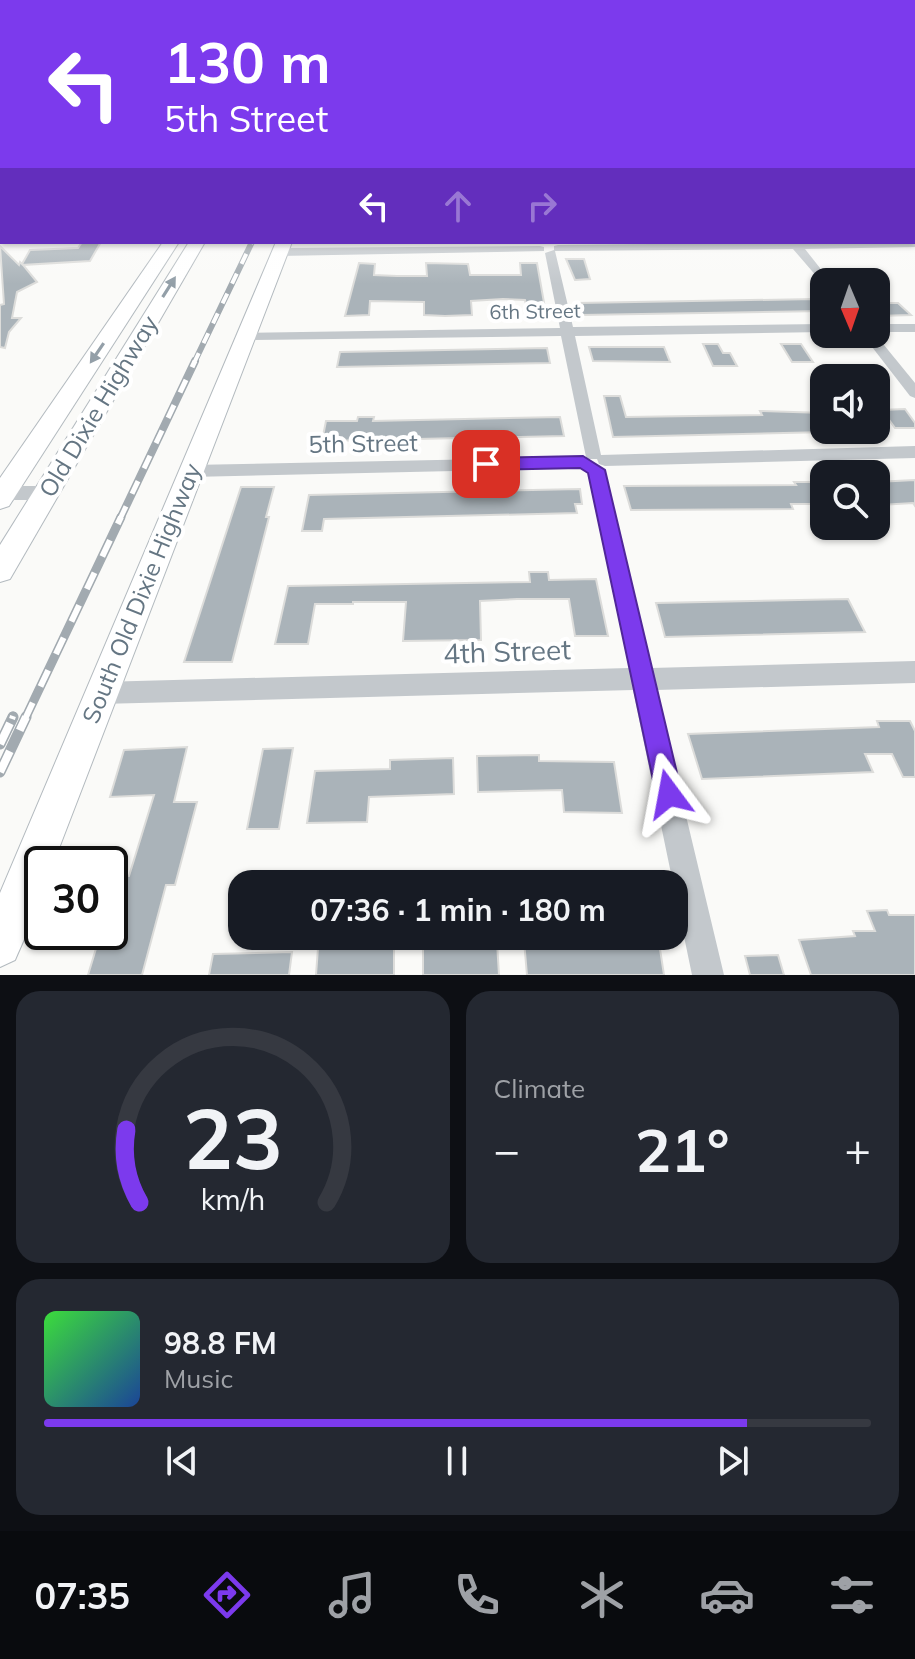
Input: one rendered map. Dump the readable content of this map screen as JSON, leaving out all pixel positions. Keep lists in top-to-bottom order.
{
  "streets": {
    "main road": ["Old Dixie Highway", "South Old Dixie Highway"],
    "street": ["6th Street", "5th Street", "4th Street"]
  },
  "crossings": [
    ["6th Street", "South Old Dixie Highway"],
    ["5th Street", "South Old Dixie Highway"],
    ["South Old Dixie Highway", "4th Street"]
  ],
  "north": "bottom",
  "page": {
    "turn": ["130 m", "5th Street"],
    "limit": "30",
    "trip": "07:36 · 1 min · 180 m",
    "tile": "Climate",
    "heat": ["−", "21°", "+"],
    "song": ["98.8 FM", "Music"],
    "tabs": "07:35",
    "gauge": ["23", "km/h"]
  }
}
